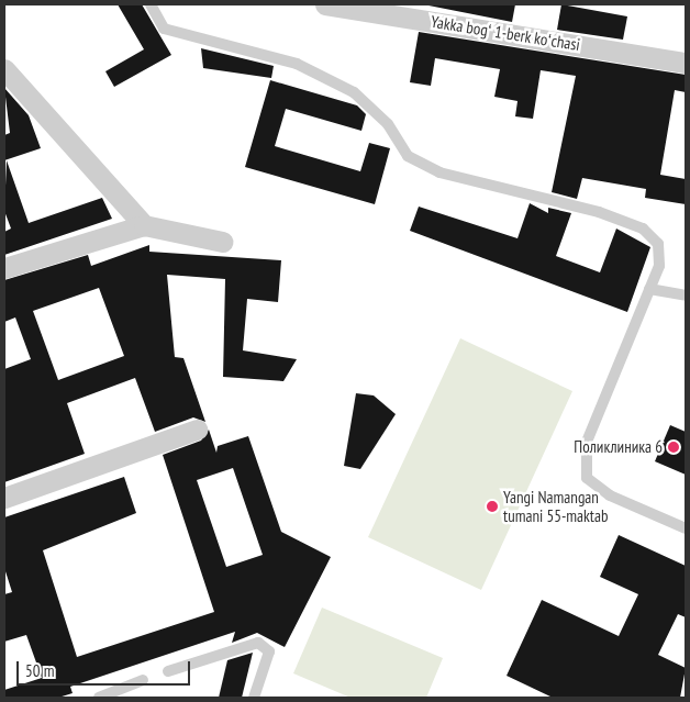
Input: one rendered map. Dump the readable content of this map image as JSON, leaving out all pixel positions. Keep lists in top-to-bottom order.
{
  "streets": {
    "street": ["Yakka bogʻ 1-berk koʻchasi"]
  },
  "places": ["Поликлиника 6", "Yangi Namangan tumani 55-maktab"],
  "scale_bar": "50 m"
}
